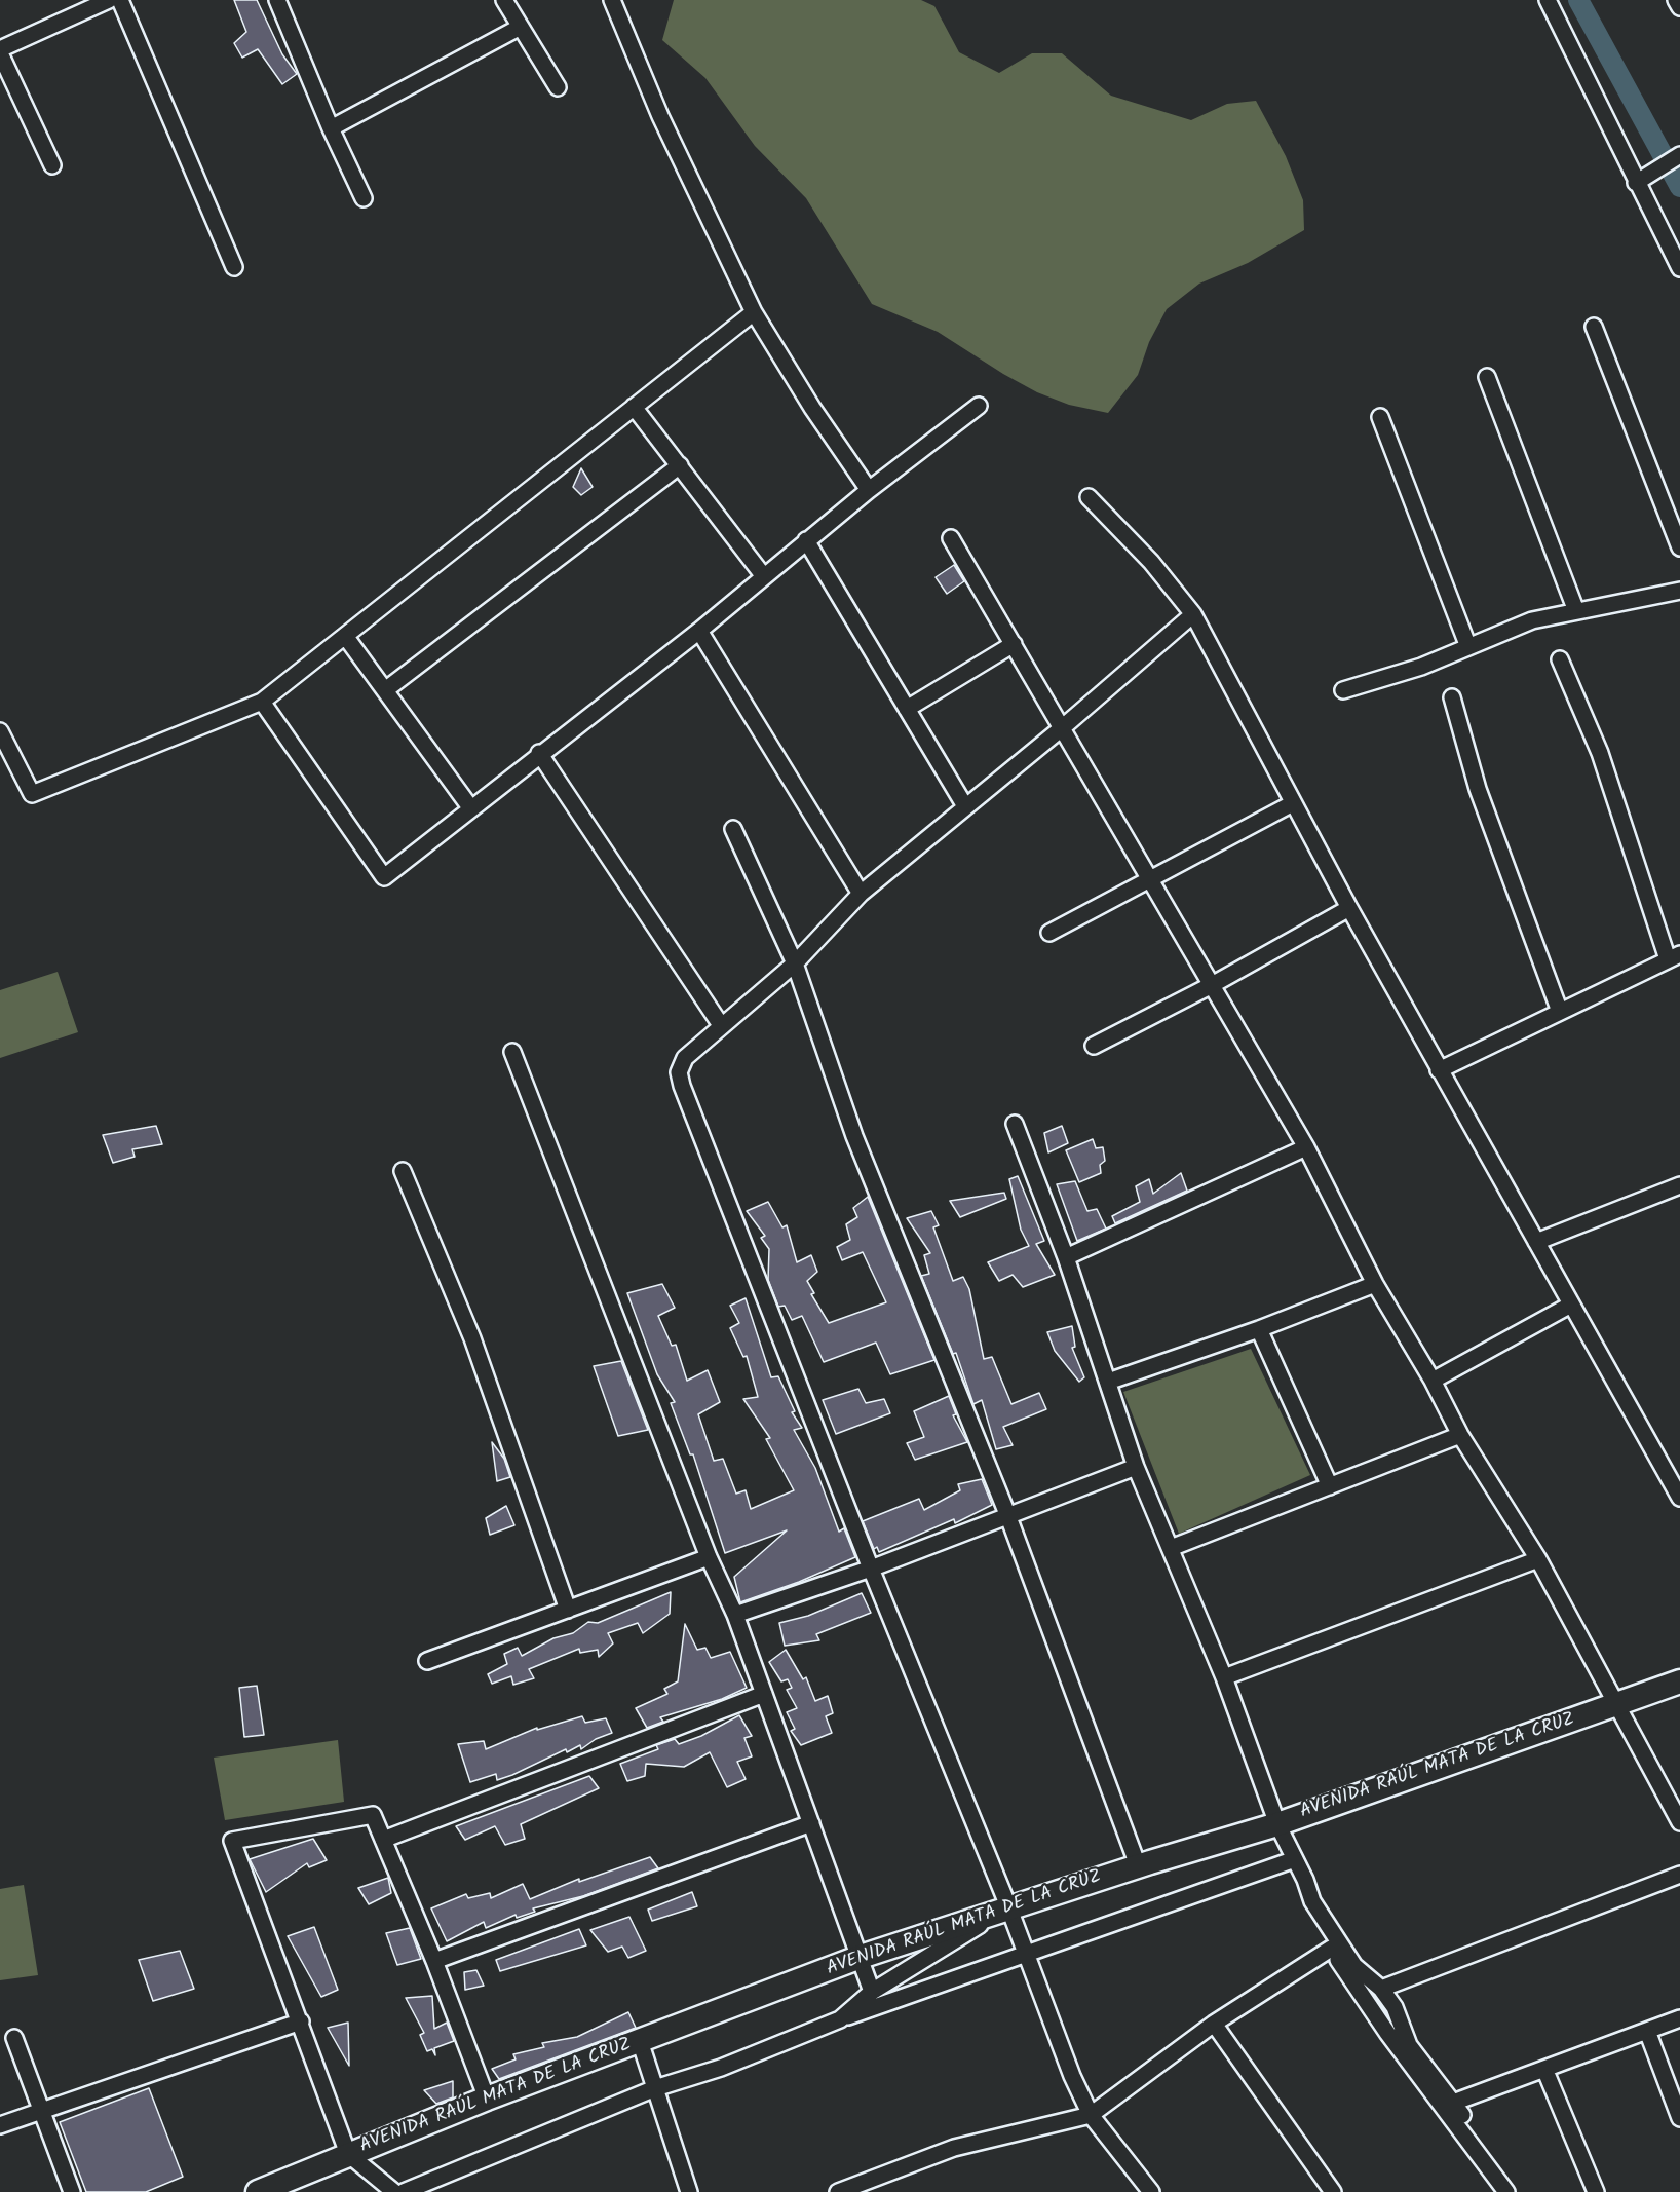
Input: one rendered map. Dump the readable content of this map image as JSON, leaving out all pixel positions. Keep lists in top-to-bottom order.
{
  "streets": {
    "street": ["AVENIDA RAÚL MATA DE LA CRUZ"]
  }
}
